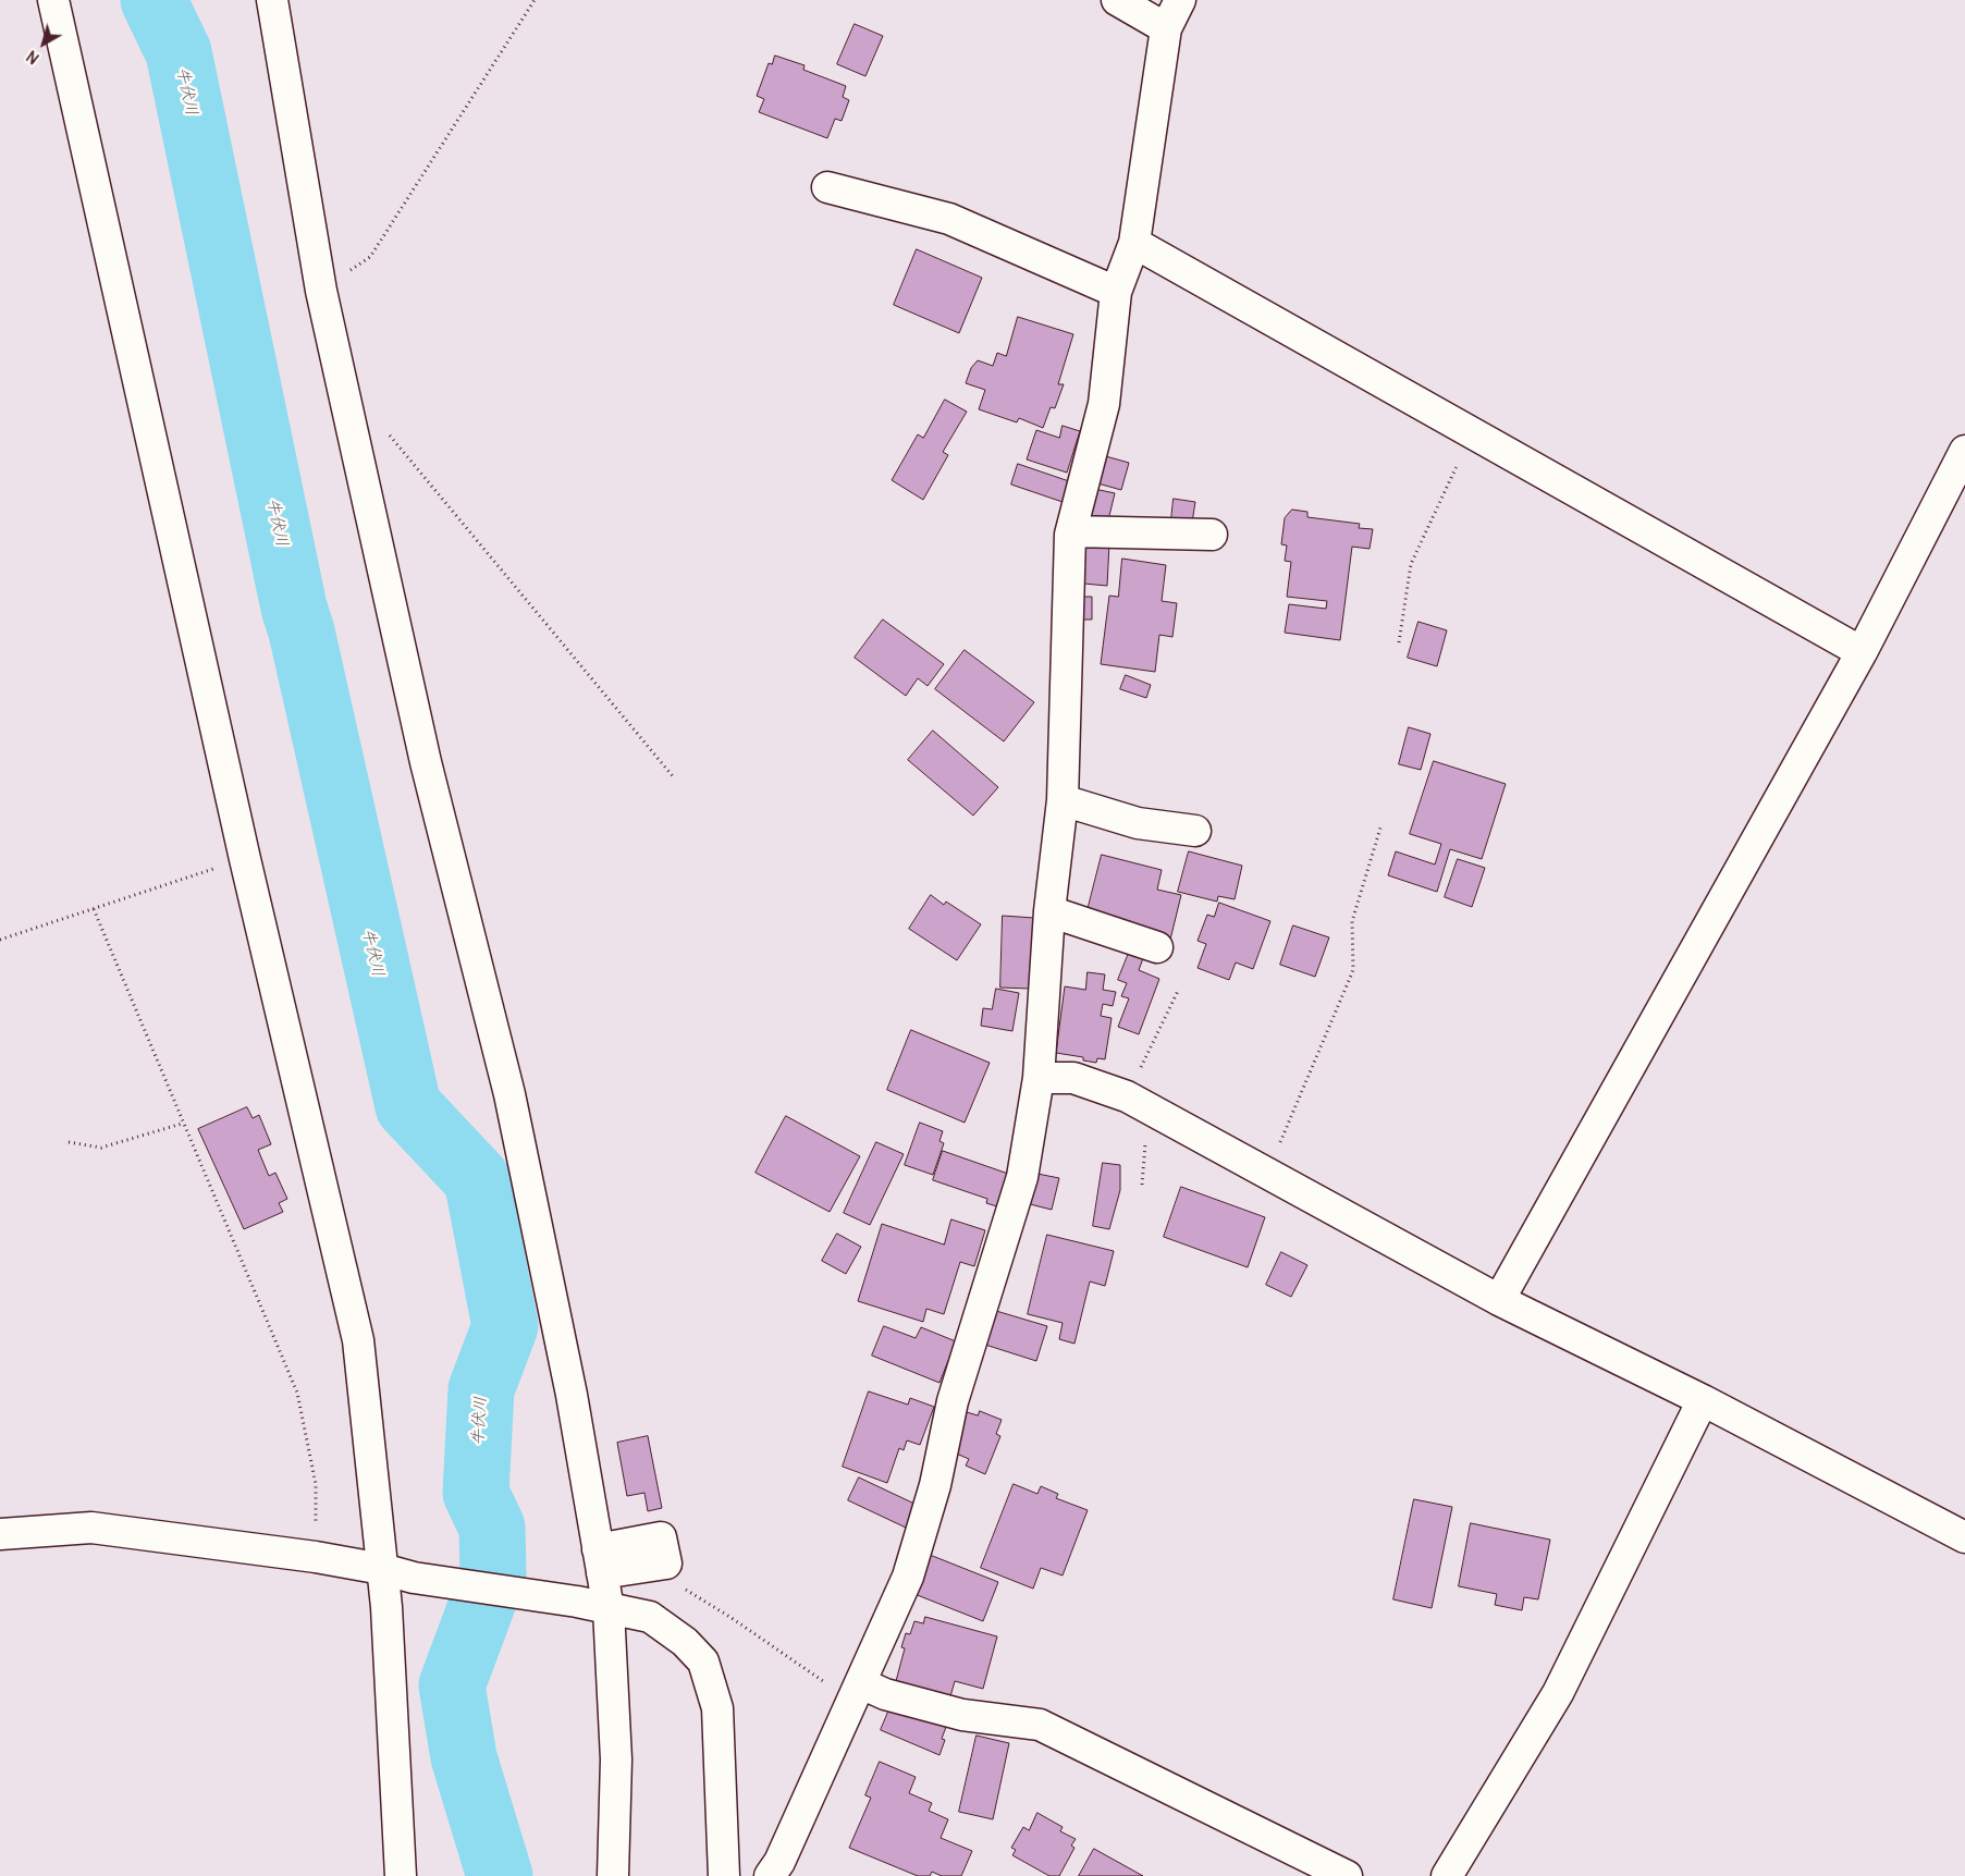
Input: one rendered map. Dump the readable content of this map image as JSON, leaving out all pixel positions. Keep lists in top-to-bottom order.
{
  "water": ["牛伏川"],
  "north": "bottom left"
}
